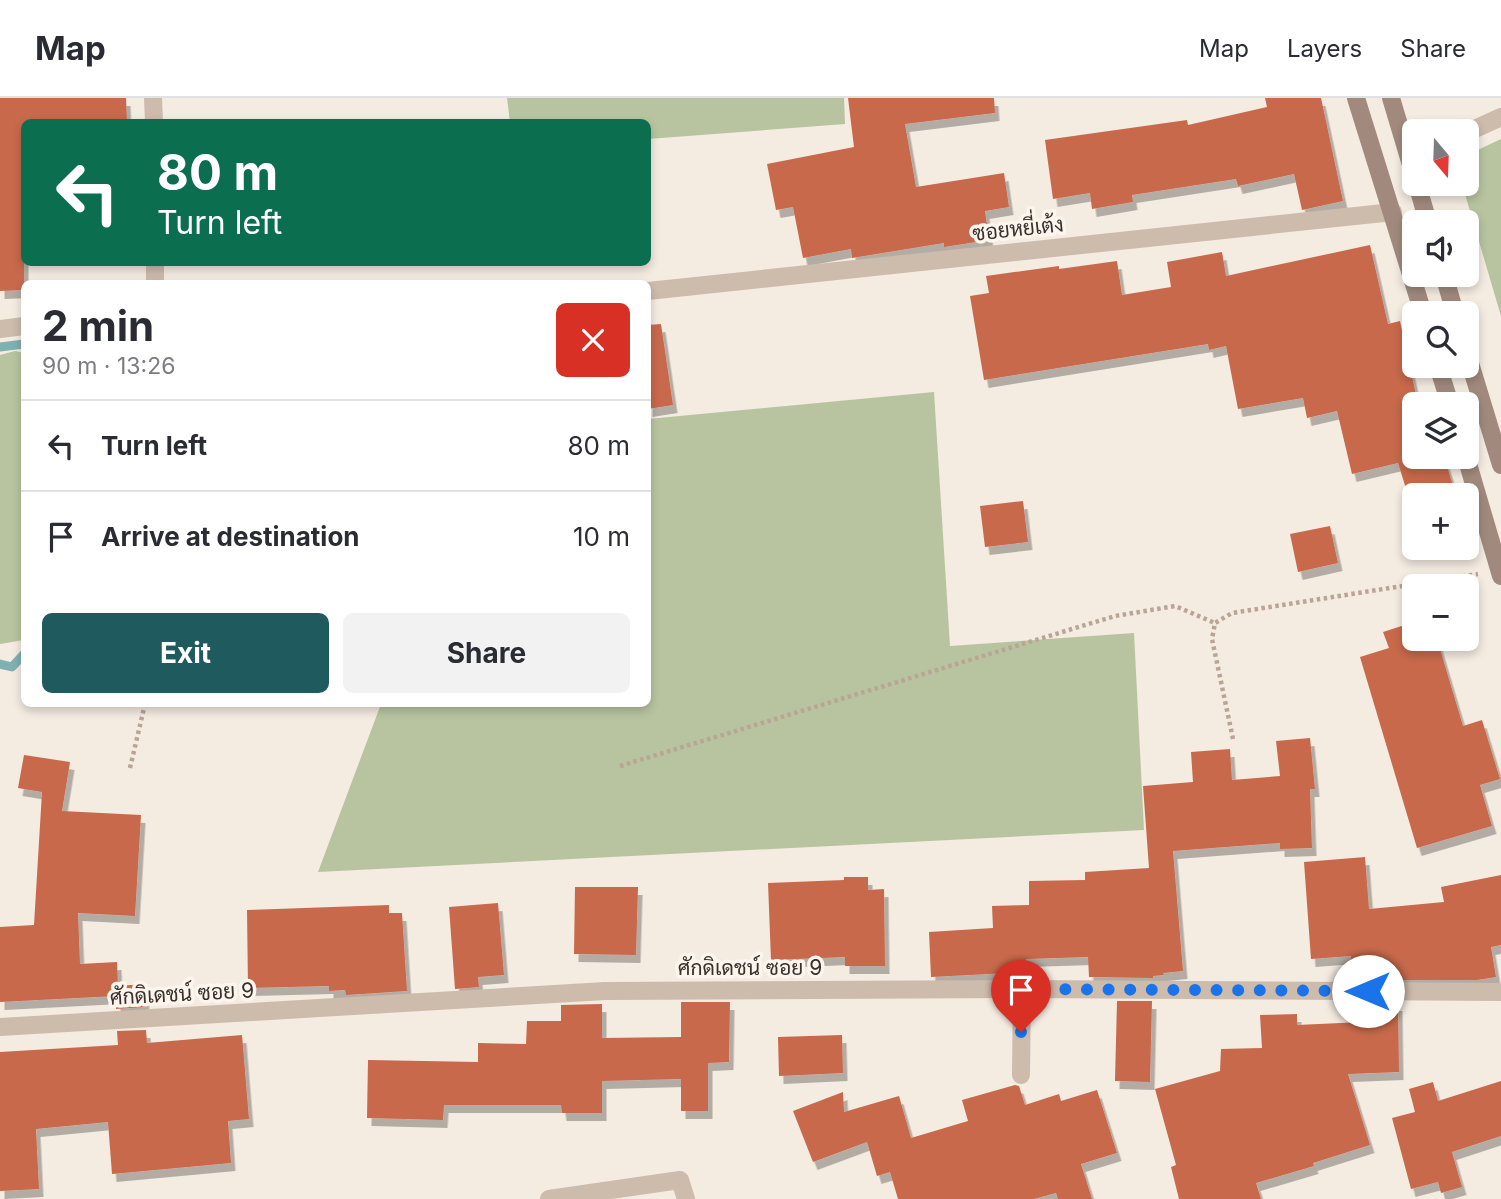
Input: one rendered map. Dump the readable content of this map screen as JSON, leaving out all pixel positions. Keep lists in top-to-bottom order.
{
  "streets": {
    "street": ["ซอยหยี่เต้ง", "ศักดิเดชน์ ซอย 9"]
  },
  "north": "bottom",
  "page": {
    "header": "Map",
    "nav": ["Map", "Layers", "Share"],
    "map_buttons": ["+", "−"],
    "turn": ["80 m", "Turn left"],
    "heading": ["2 min", "90 m · 13:26"],
    "list": [
      {
        "name": "Turn left",
        "value": "80 m"
      },
      {
        "name": "Arrive at destination",
        "value": "10 m"
      }
    ],
    "buttons": ["Exit", "Share"]
  }
}
